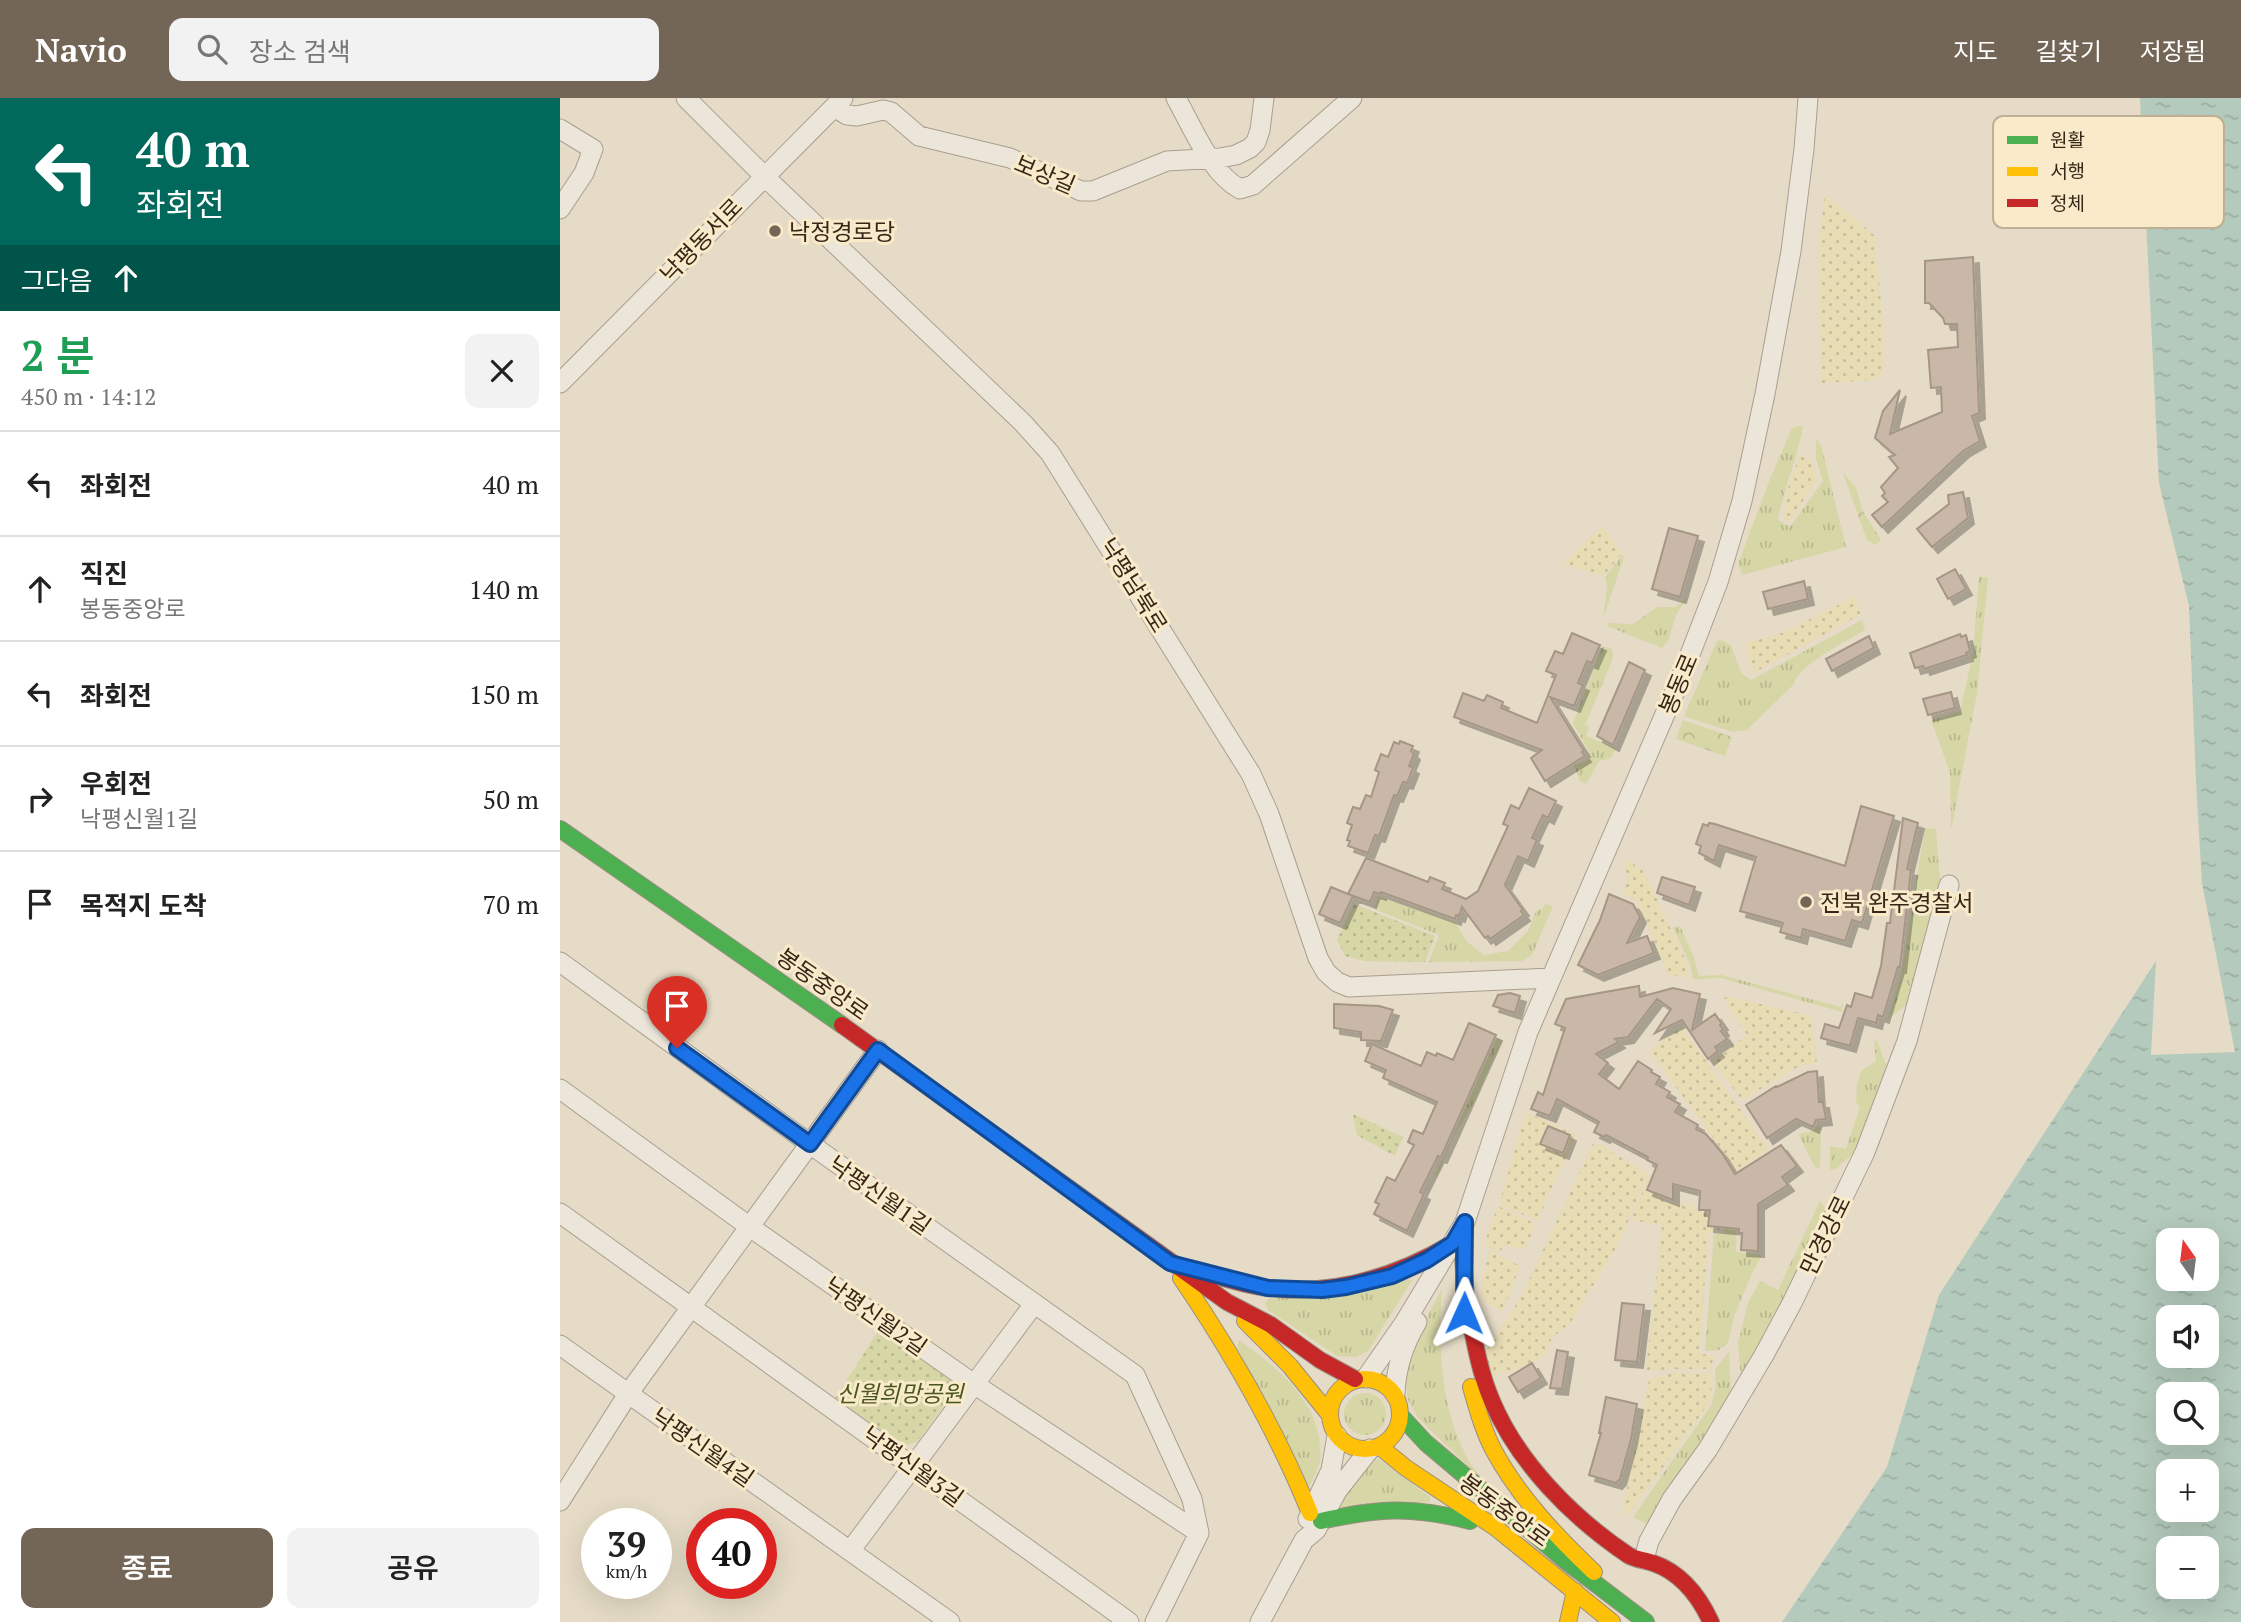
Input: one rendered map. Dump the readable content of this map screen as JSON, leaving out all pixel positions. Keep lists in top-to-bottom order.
{
  "streets": {
    "street": [
      "보상길",
      "낙평동서로",
      "낙평남북로",
      "봉동로",
      "봉동중앙로",
      "낙평신월1길",
      "만경강로",
      "낙평신월2길",
      "낙평신월4길",
      "낙평신월3길"
    ]
  },
  "crossings": [
    ["보상길", "낙평동서로"],
    ["낙평동서로", "낙평남북로"],
    ["낙평남북로", "봉동로"],
    ["봉동로", "봉동중앙로"],
    ["낙평신월1길", "낙평신월2길"]
  ],
  "parks": ["신월희망공원"],
  "places": ["낙정경로당", "전북 완주경찰서"],
  "legend": ["원활", "서행", "정체"],
  "north": "top",
  "page": {
    "header": "Navio",
    "search": "장소 검색",
    "nav": ["지도", "길찾기", "저장됨"],
    "turn": ["40 m", "좌회전"],
    "then": "그다음",
    "heading": ["2 분", "450 m · 14:12"],
    "list": [
      {
        "name": "좌회전",
        "value": "40 m"
      },
      {
        "name": "직진",
        "note": "봉동중앙로",
        "value": "140 m"
      },
      {
        "name": "좌회전",
        "value": "150 m"
      },
      {
        "name": "우회전",
        "note": "낙평신월1길",
        "value": "50 m"
      },
      {
        "name": "목적지 도착",
        "value": "70 m"
      }
    ],
    "map_buttons": ["+", "−"],
    "speed": "39 km/h",
    "limit": "40",
    "buttons": ["종료", "공유"]
  }
}
